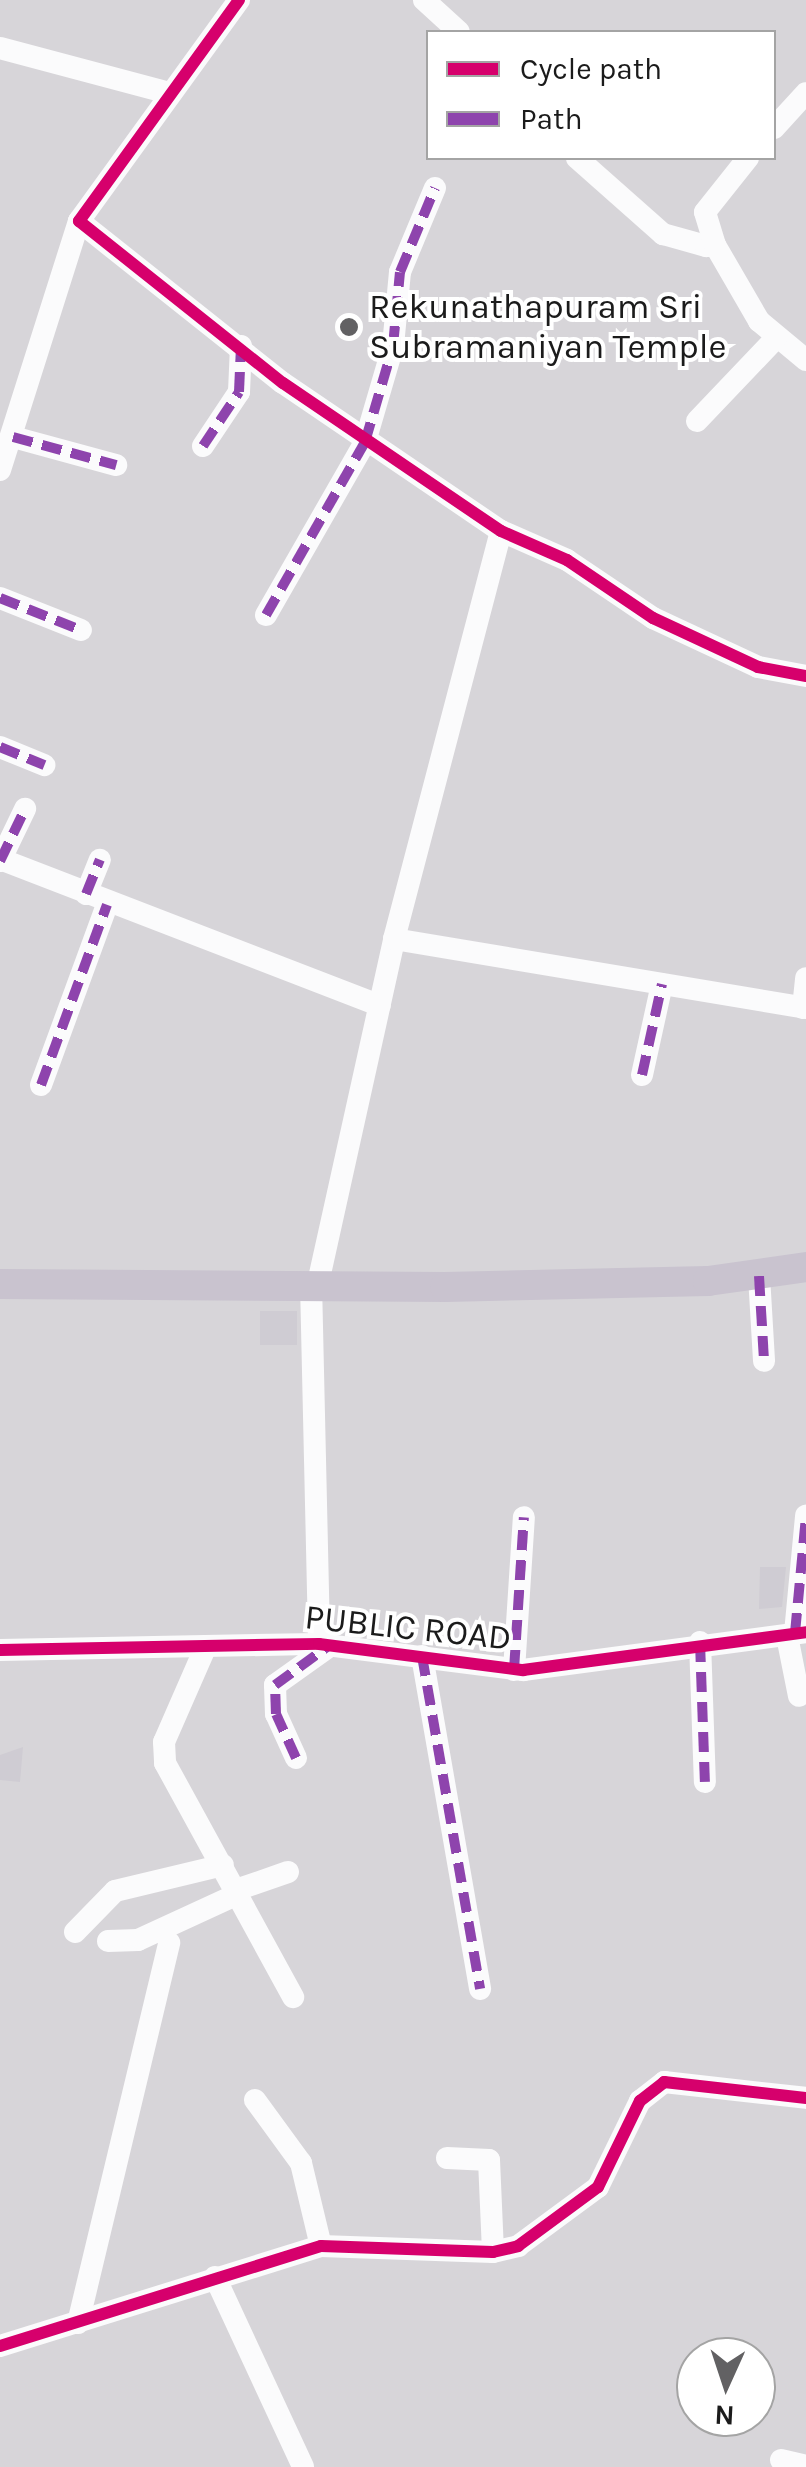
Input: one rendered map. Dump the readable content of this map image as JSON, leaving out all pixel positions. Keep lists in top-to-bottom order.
{
  "streets": {
    "street": ["PUBLIC ROAD"]
  },
  "places": ["Rekunathapuram Sri Subramaniyan Temple"],
  "legend": ["Cycle path", "Path"],
  "north": "bottom"
}
